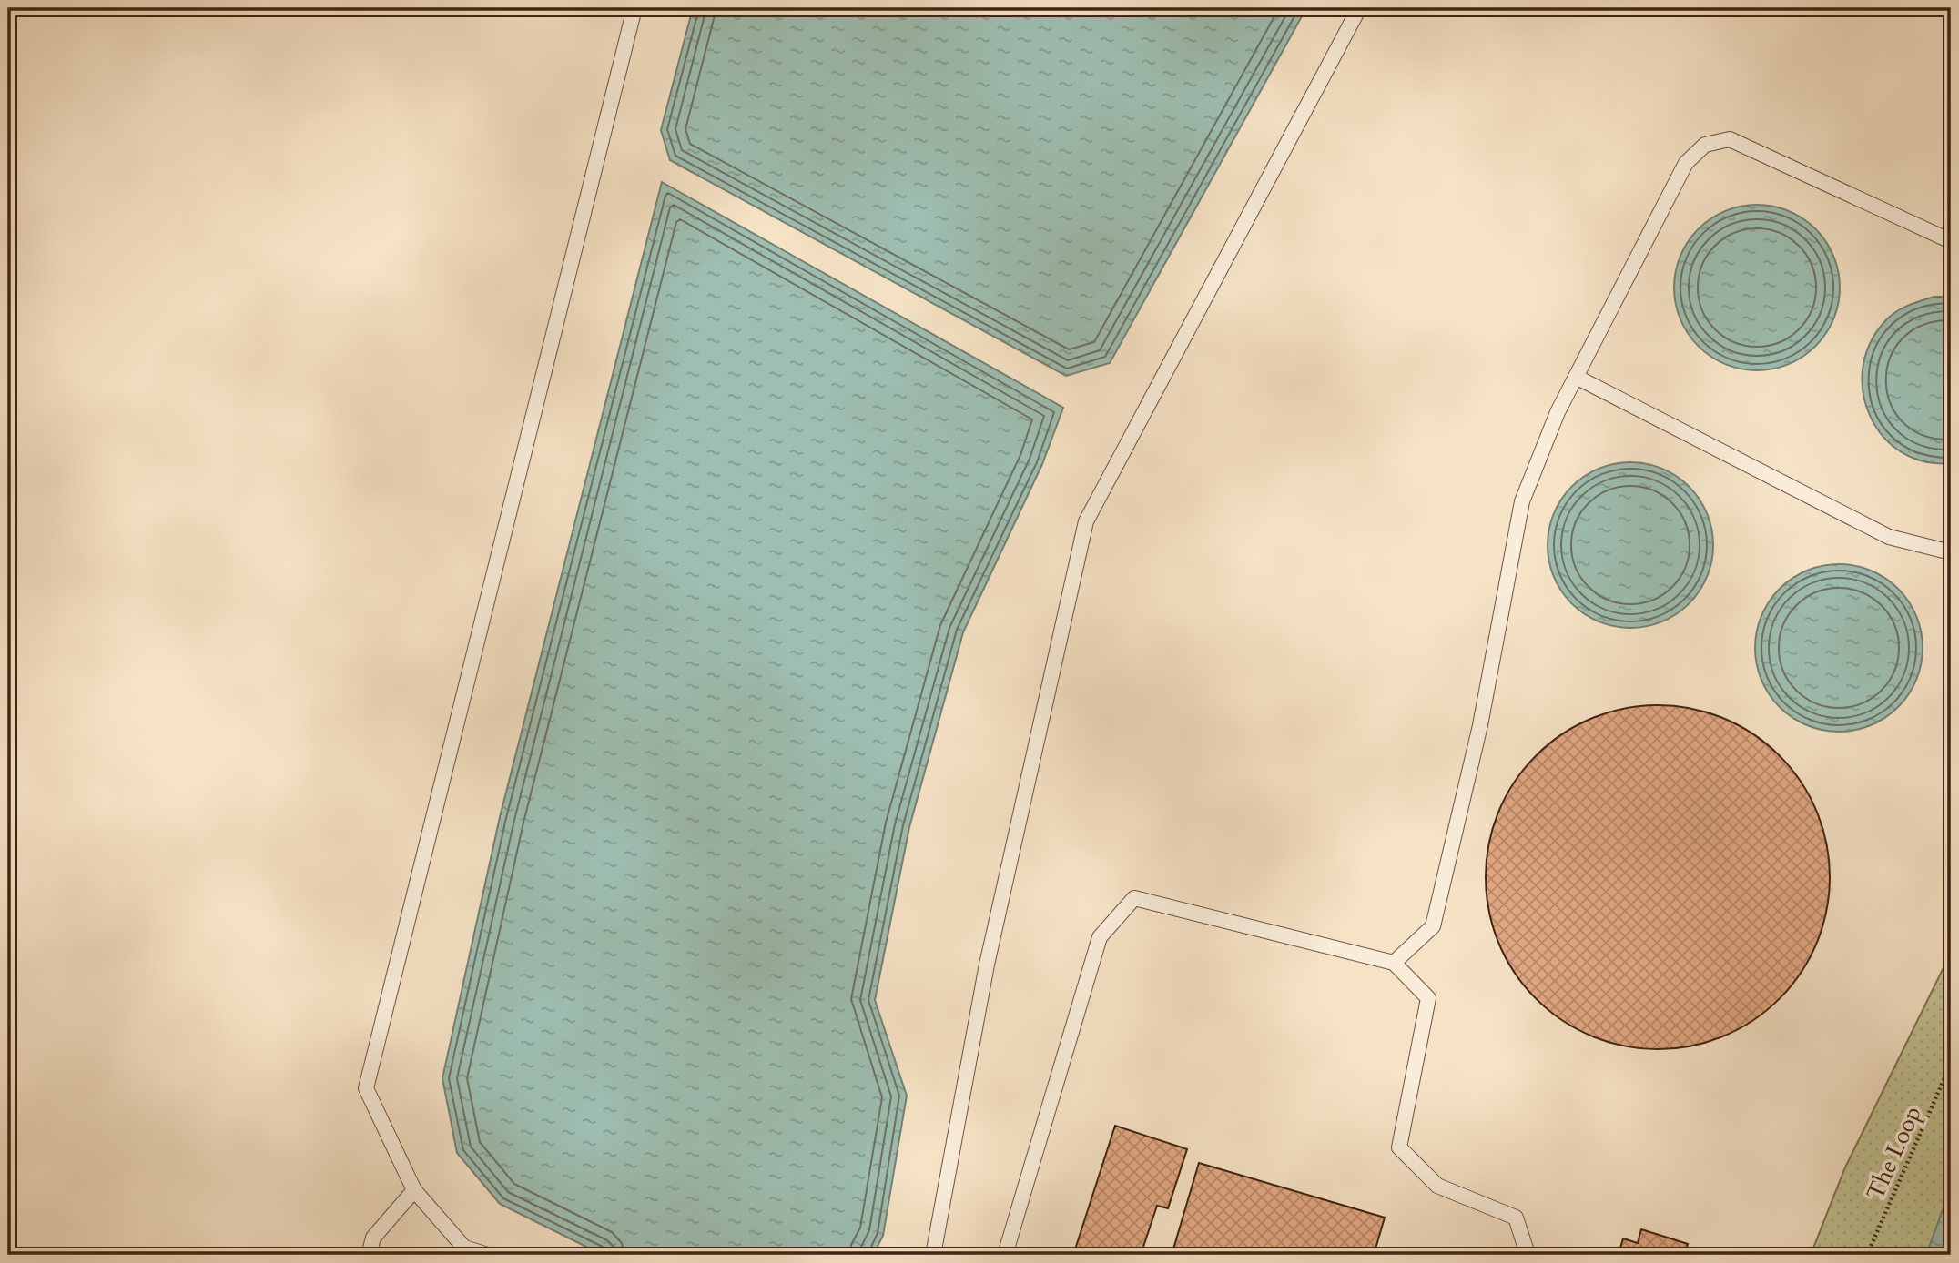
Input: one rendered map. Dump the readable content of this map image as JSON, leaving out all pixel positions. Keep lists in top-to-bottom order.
{
  "streets": {
    "path": ["The Loop"]
  }
}
